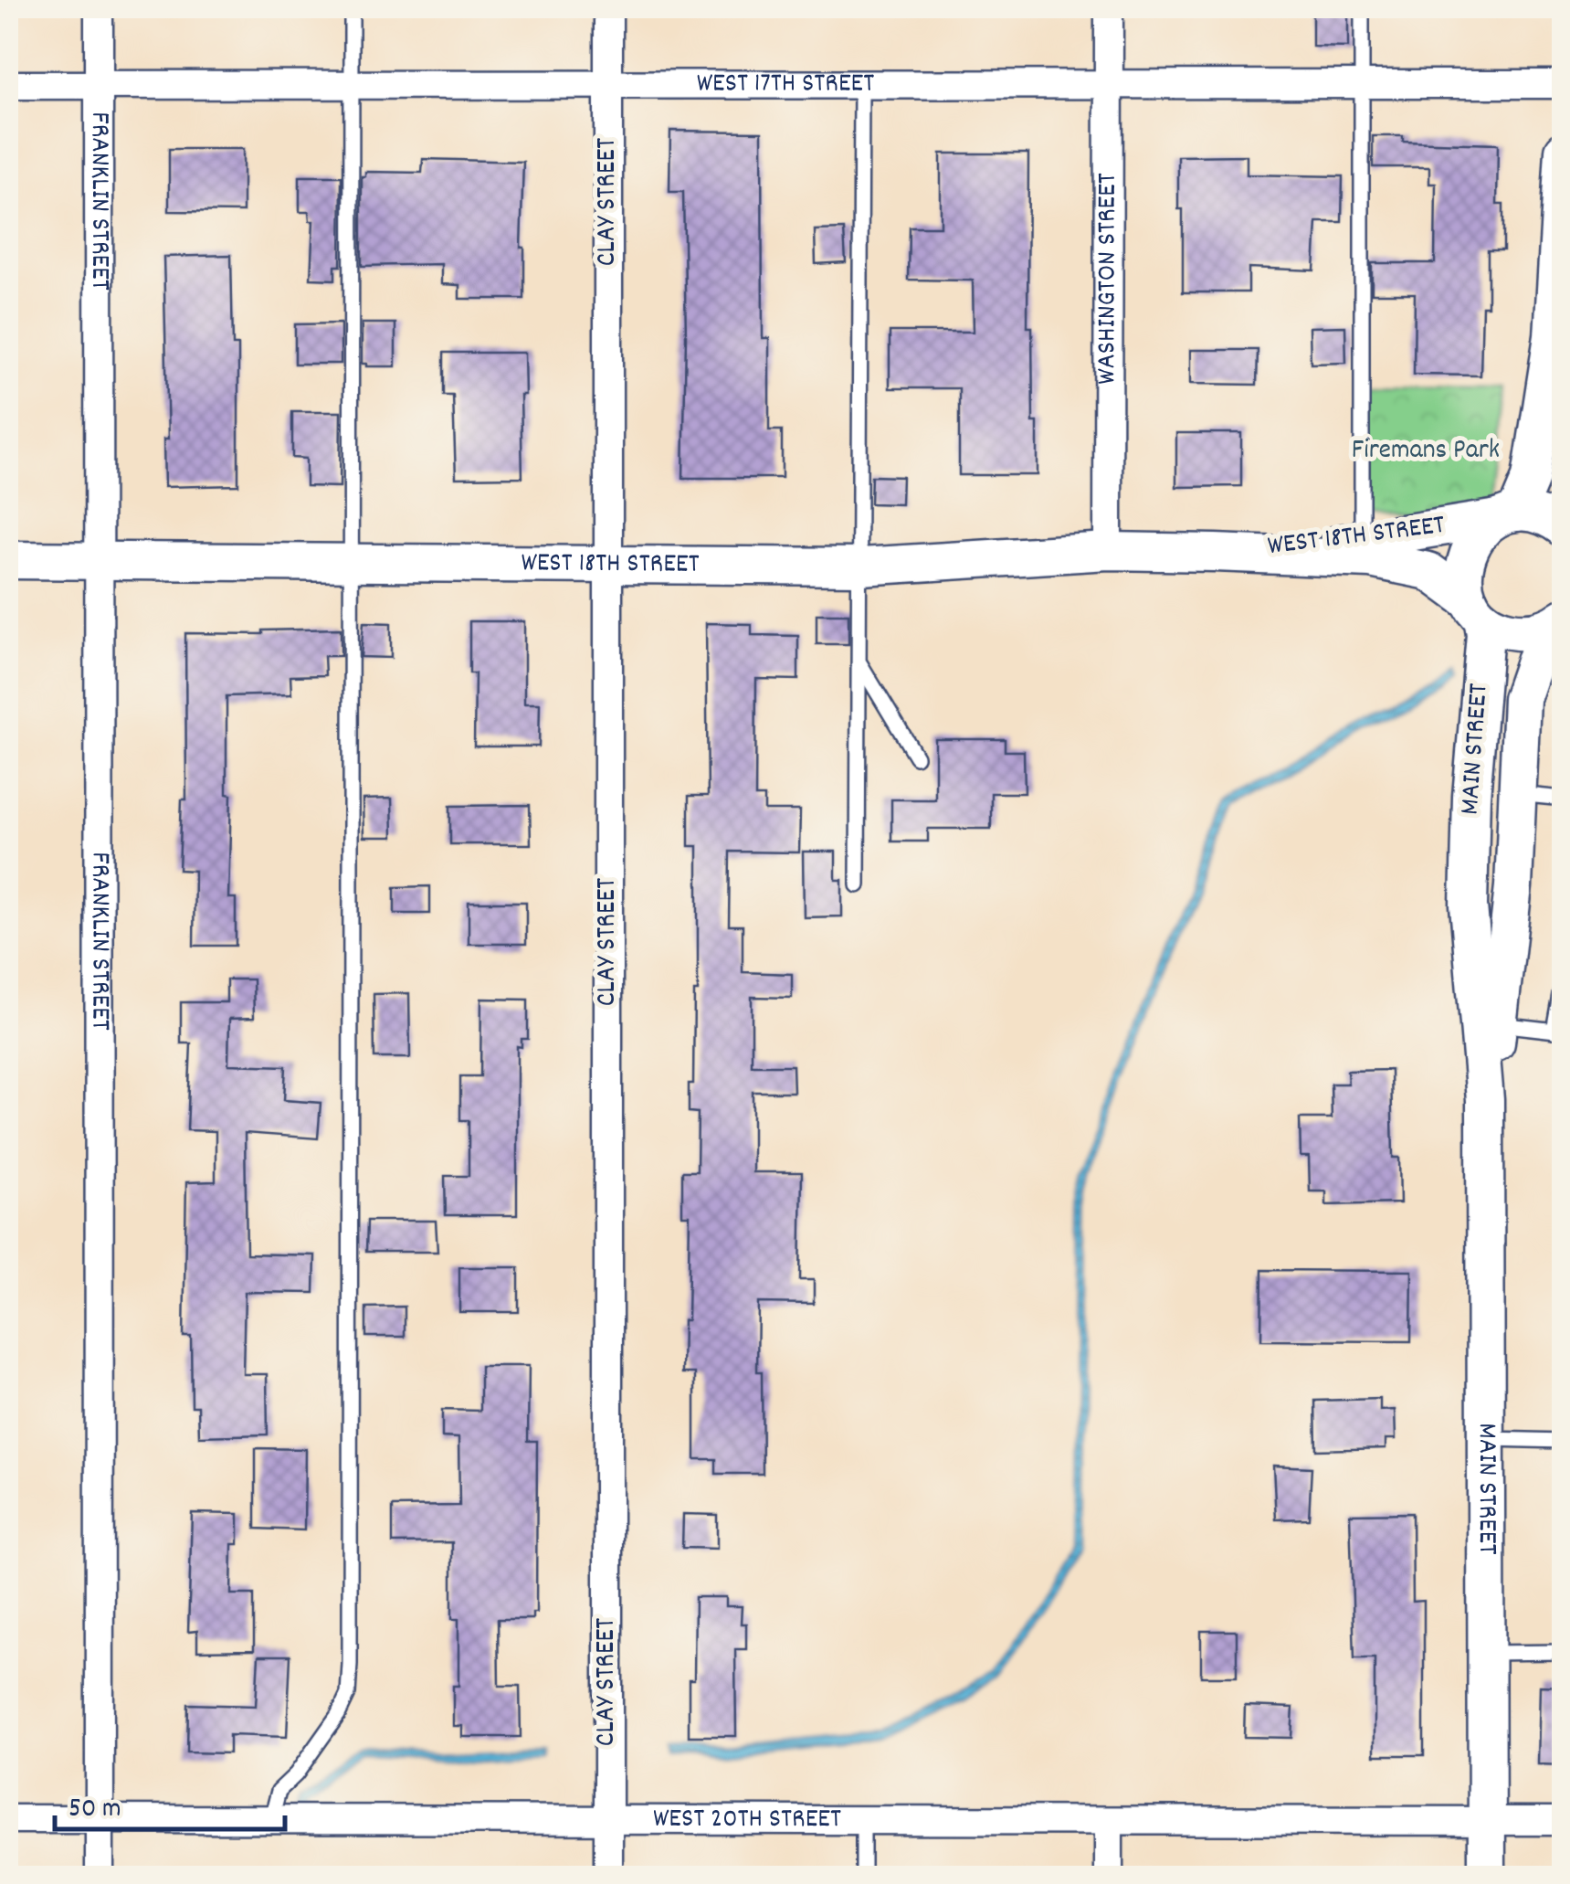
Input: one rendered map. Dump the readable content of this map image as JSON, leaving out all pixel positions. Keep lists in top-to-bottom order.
{
  "streets": {
    "main road": ["WEST 18TH STREET", "MAIN STREET"],
    "street": [
      "WEST 17TH STREET",
      "FRANKLIN STREET",
      "CLAY STREET",
      "WASHINGTON STREET",
      "WEST 20TH STREET"
    ]
  },
  "crossings": [
    ["WEST 17TH STREET", "FRANKLIN STREET"],
    ["WEST 17TH STREET", "CLAY STREET"],
    ["WEST 17TH STREET", "WASHINGTON STREET"],
    ["FRANKLIN STREET", "WEST 18TH STREET"],
    ["FRANKLIN STREET", "WEST 20TH STREET"],
    ["CLAY STREET", "WEST 18TH STREET"],
    ["CLAY STREET", "WEST 20TH STREET"],
    ["WASHINGTON STREET", "WEST 18TH STREET"],
    ["WEST 18TH STREET", "MAIN STREET"],
    ["MAIN STREET", "WEST 20TH STREET"]
  ],
  "parks": ["Firemans Park"],
  "scale_bar": "50 m"
}
